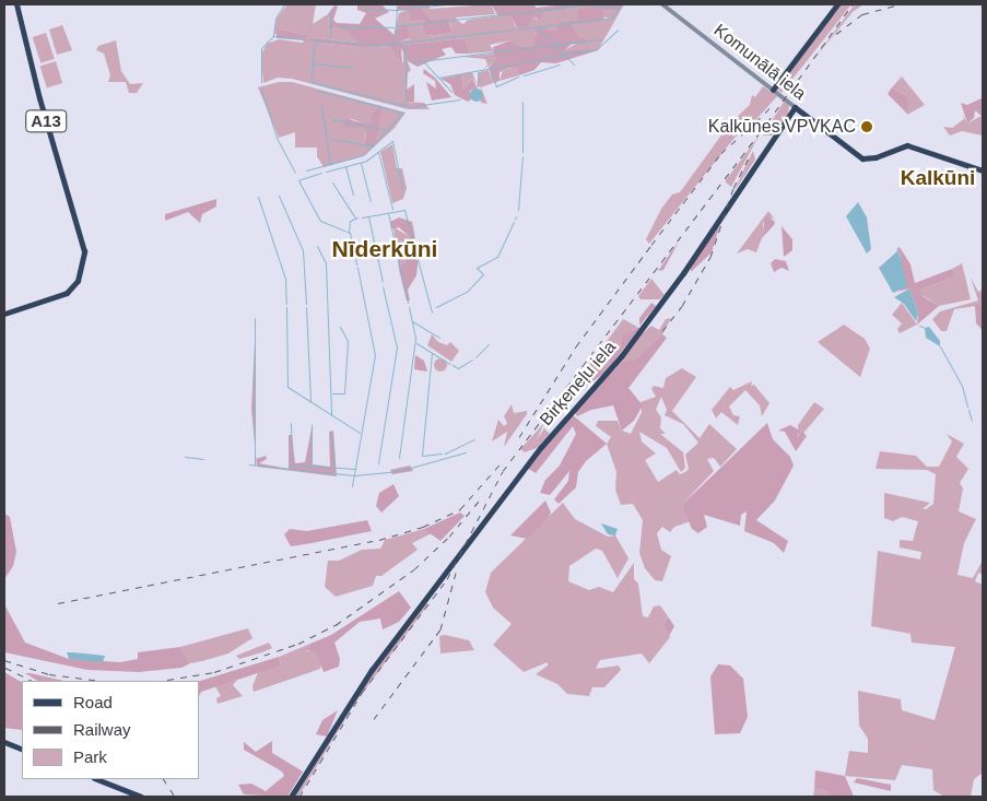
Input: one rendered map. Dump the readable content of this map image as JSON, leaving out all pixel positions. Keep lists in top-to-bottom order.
{
  "streets": {
    "main road": ["Komunālā iela", "A13", "Birķeneļu iela"]
  },
  "crossings": [
    ["Komunālā iela", "Birķeneļu iela"]
  ],
  "districts": ["Kalkūni", "Nīderkūni"],
  "places": ["Kalkūnes VPVKAC"],
  "legend": ["Road", "Railway", "Park"]
}
